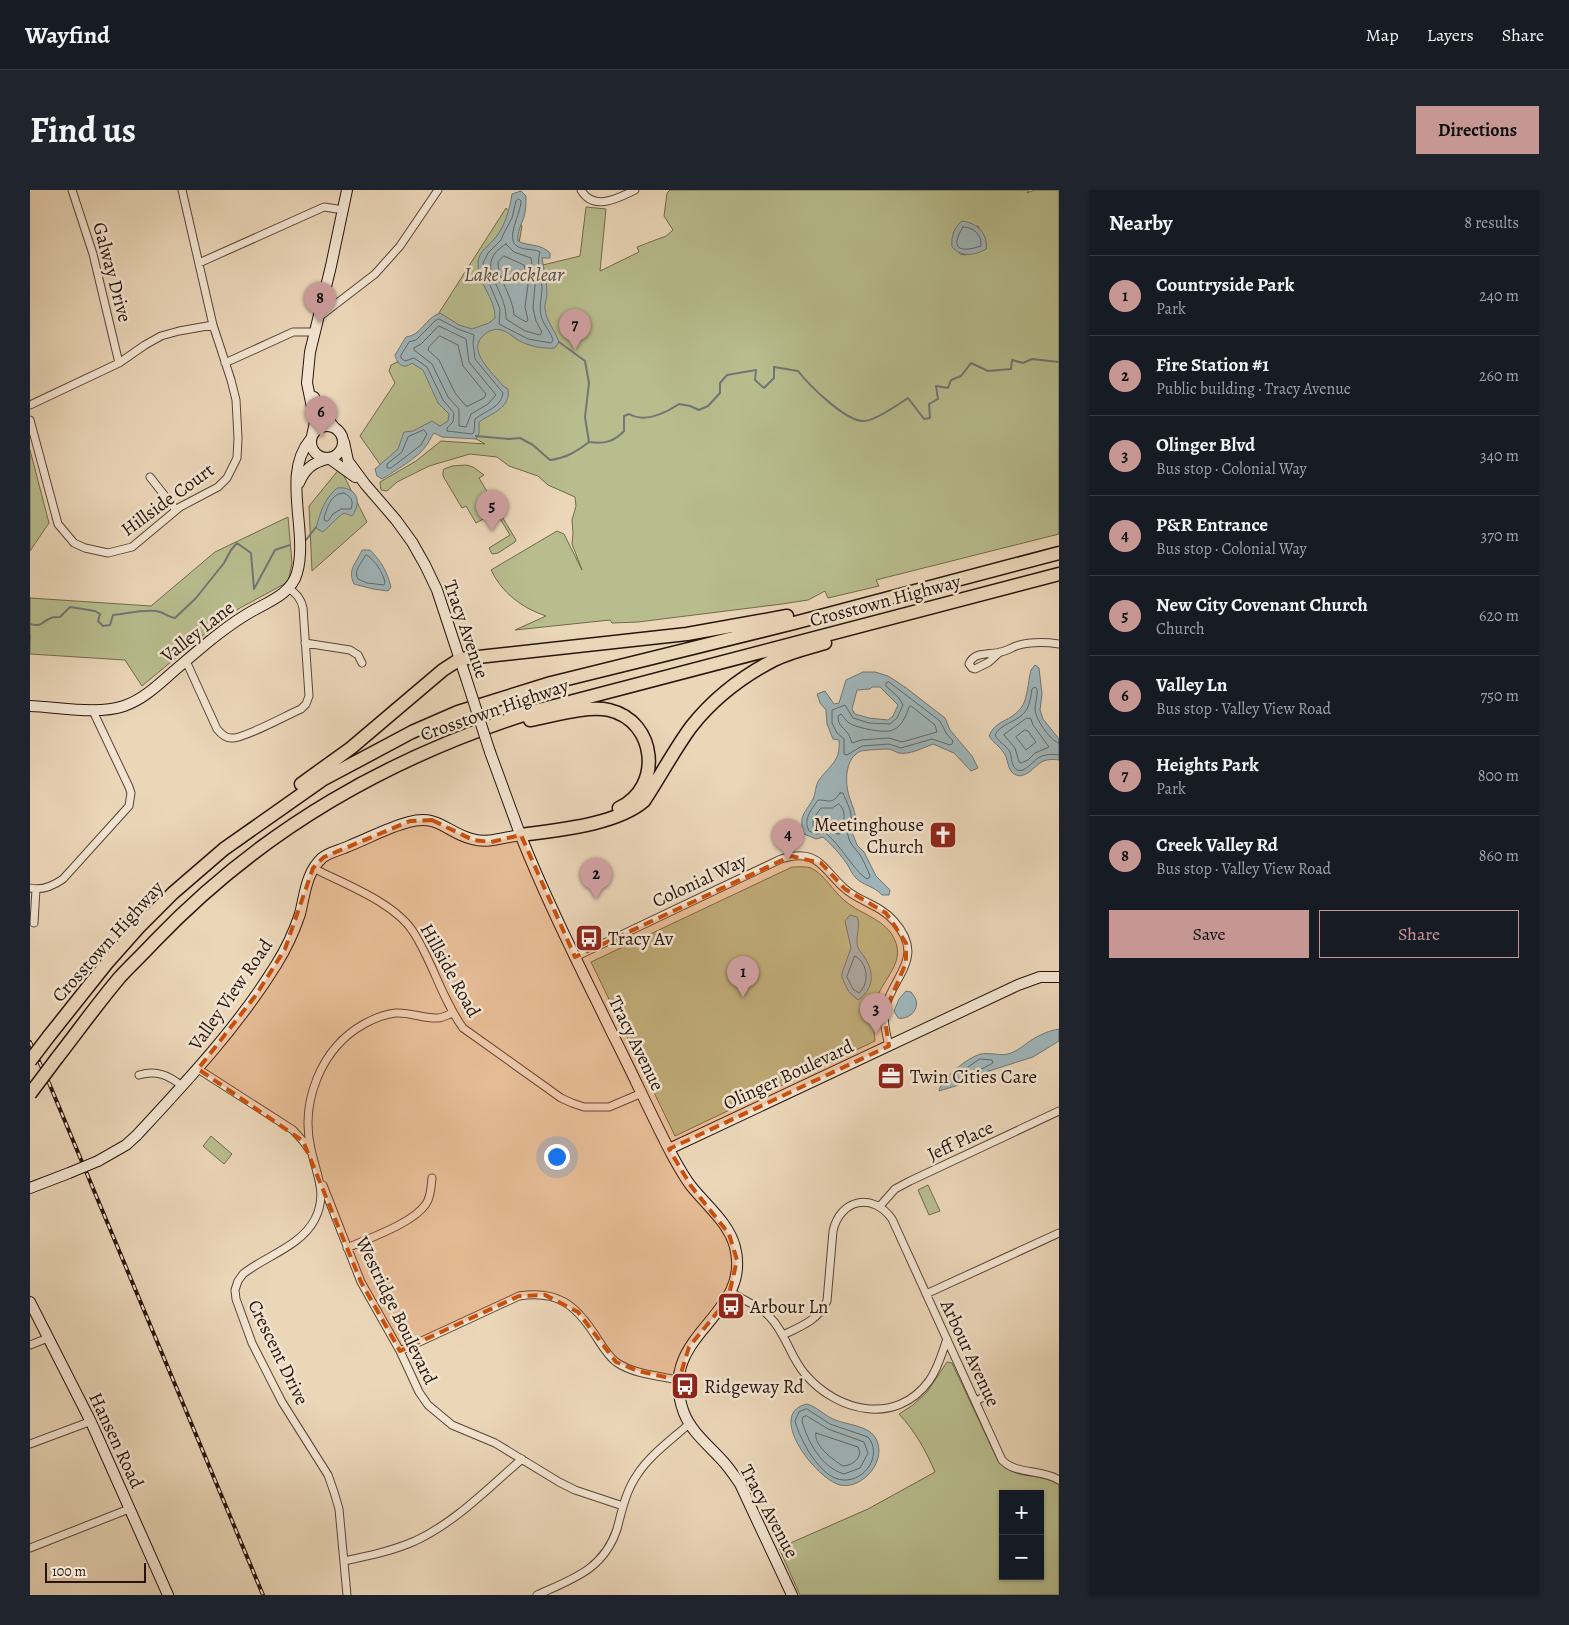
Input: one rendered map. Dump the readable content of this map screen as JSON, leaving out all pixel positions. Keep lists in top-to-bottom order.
{
  "streets": {
    "highway": ["Crosstown Highway"],
    "street": [
      "Galway Drive",
      "Hillside Court",
      "Tracy Avenue",
      "Valley Lane",
      "Colonial Way",
      "Hillside Road",
      "Valley View Road",
      "Olinger Boulevard",
      "Jeff Place",
      "Westridge Boulevard",
      "Crescent Drive",
      "Arbour Avenue",
      "Hansen Road"
    ]
  },
  "crossings": [
    ["Tracy Avenue", "Colonial Way"],
    ["Tracy Avenue", "Hillside Road"],
    ["Tracy Avenue", "Olinger Boulevard"],
    ["Colonial Way", "Olinger Boulevard"],
    ["Hillside Road", "Valley View Road"],
    ["Hillside Road", "Crescent Drive"],
    ["Valley View Road", "Westridge Boulevard"],
    ["Jeff Place", "Arbour Avenue"],
    ["Westridge Boulevard", "Crescent Drive"]
  ],
  "water": ["Lake Locklear"],
  "places": {
    "church": ["Meetinghouse Church"],
    "bus stop": ["Tracy Av", "Arbour Ln", "Ridgeway Rd"],
    "office": ["Twin Cities Care"]
  },
  "scale_bar": "100 m",
  "page": {
    "header": "Wayfind",
    "nav": ["Map", "Layers", "Share"],
    "title": "Find us",
    "buttons": [
      "Directions",
      ["Save", "Share"]
    ],
    "heading": ["Nearby", "8 results"],
    "list": [
      {
        "mark": "1",
        "name": "Countryside Park",
        "note": "Park",
        "value": "240 m"
      },
      {
        "mark": "2",
        "name": "Fire Station #1",
        "note": "Public building · Tracy Avenue",
        "value": "260 m"
      },
      {
        "mark": "3",
        "name": "Olinger Blvd",
        "note": "Bus stop · Colonial Way",
        "value": "340 m"
      },
      {
        "mark": "4",
        "name": "P&R Entrance",
        "note": "Bus stop · Colonial Way",
        "value": "370 m"
      },
      {
        "mark": "5",
        "name": "New City Covenant Church",
        "note": "Church",
        "value": "620 m"
      },
      {
        "mark": "6",
        "name": "Valley Ln",
        "note": "Bus stop · Valley View Road",
        "value": "750 m"
      },
      {
        "mark": "7",
        "name": "Heights Park",
        "note": "Park",
        "value": "800 m"
      },
      {
        "mark": "8",
        "name": "Creek Valley Rd",
        "note": "Bus stop · Valley View Road",
        "value": "860 m"
      }
    ],
    "pins": [
      "8",
      "7",
      "6",
      "5",
      "4",
      "2",
      "1",
      "3"
    ],
    "map_buttons": ["+", "−"],
    "scale": "100 m"
  }
}
